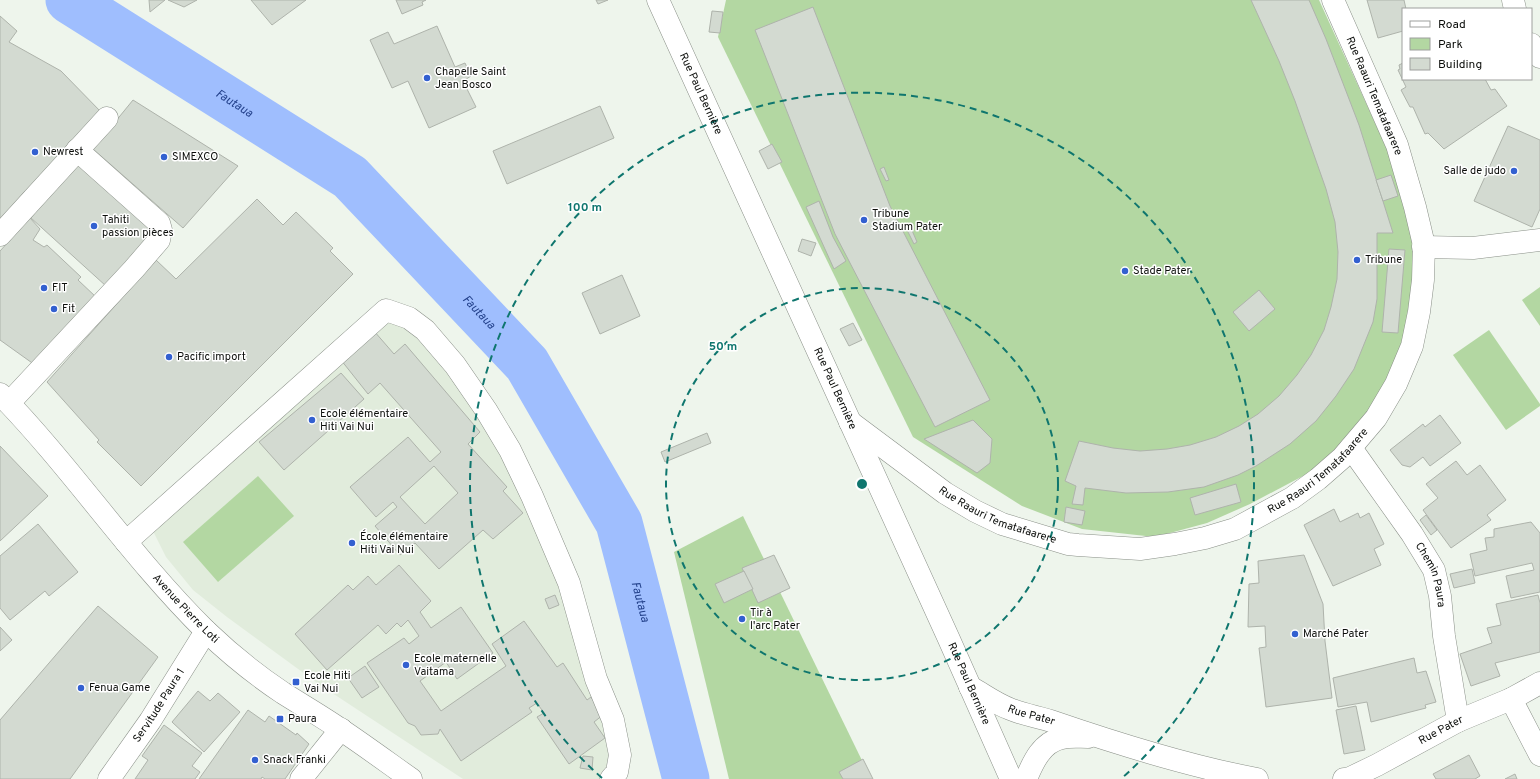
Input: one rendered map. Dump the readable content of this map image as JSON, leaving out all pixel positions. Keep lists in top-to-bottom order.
{
  "streets": {
    "street": [
      "Rue Paul Bernière",
      "Rue Raauri Tematafaarere",
      "Chemin Paura",
      "Avenue Pierre Loti",
      "Servitude Paura 1",
      "Rue Pater"
    ]
  },
  "crossings": [
    ["Rue Paul Bernière", "Rue Raauri Tematafaarere"],
    ["Rue Paul Bernière", "Rue Pater"],
    ["Rue Raauri Tematafaarere", "Chemin Paura"],
    ["Chemin Paura", "Rue Pater"],
    ["Avenue Pierre Loti", "Servitude Paura 1"]
  ],
  "water": ["Fautaua"],
  "places": {
    "other": [
      "Chapelle Saint Jean Bosco",
      "Newrest",
      "SIMEXCO",
      "Salle de judo",
      "Tribune Stadium Pater",
      "Tahiti passion pièces",
      "Tribune",
      "Stade Pater",
      "FIT",
      "Fit",
      "Pacific import",
      "Ecole élémentaire Hiti Vai Nui",
      "École élémentaire Hiti Vai Nui",
      "Tir à l'arc Pater",
      "Marché Pater",
      "Ecole maternelle Vaitama",
      "Fenua Game",
      "Snack Franki"
    ],
    "transit": ["Ecole Hiti Vai Nui", "Paura"]
  },
  "legend": ["Road", "Park", "Building"],
  "rings": ["100 m", "50 m"]
}
